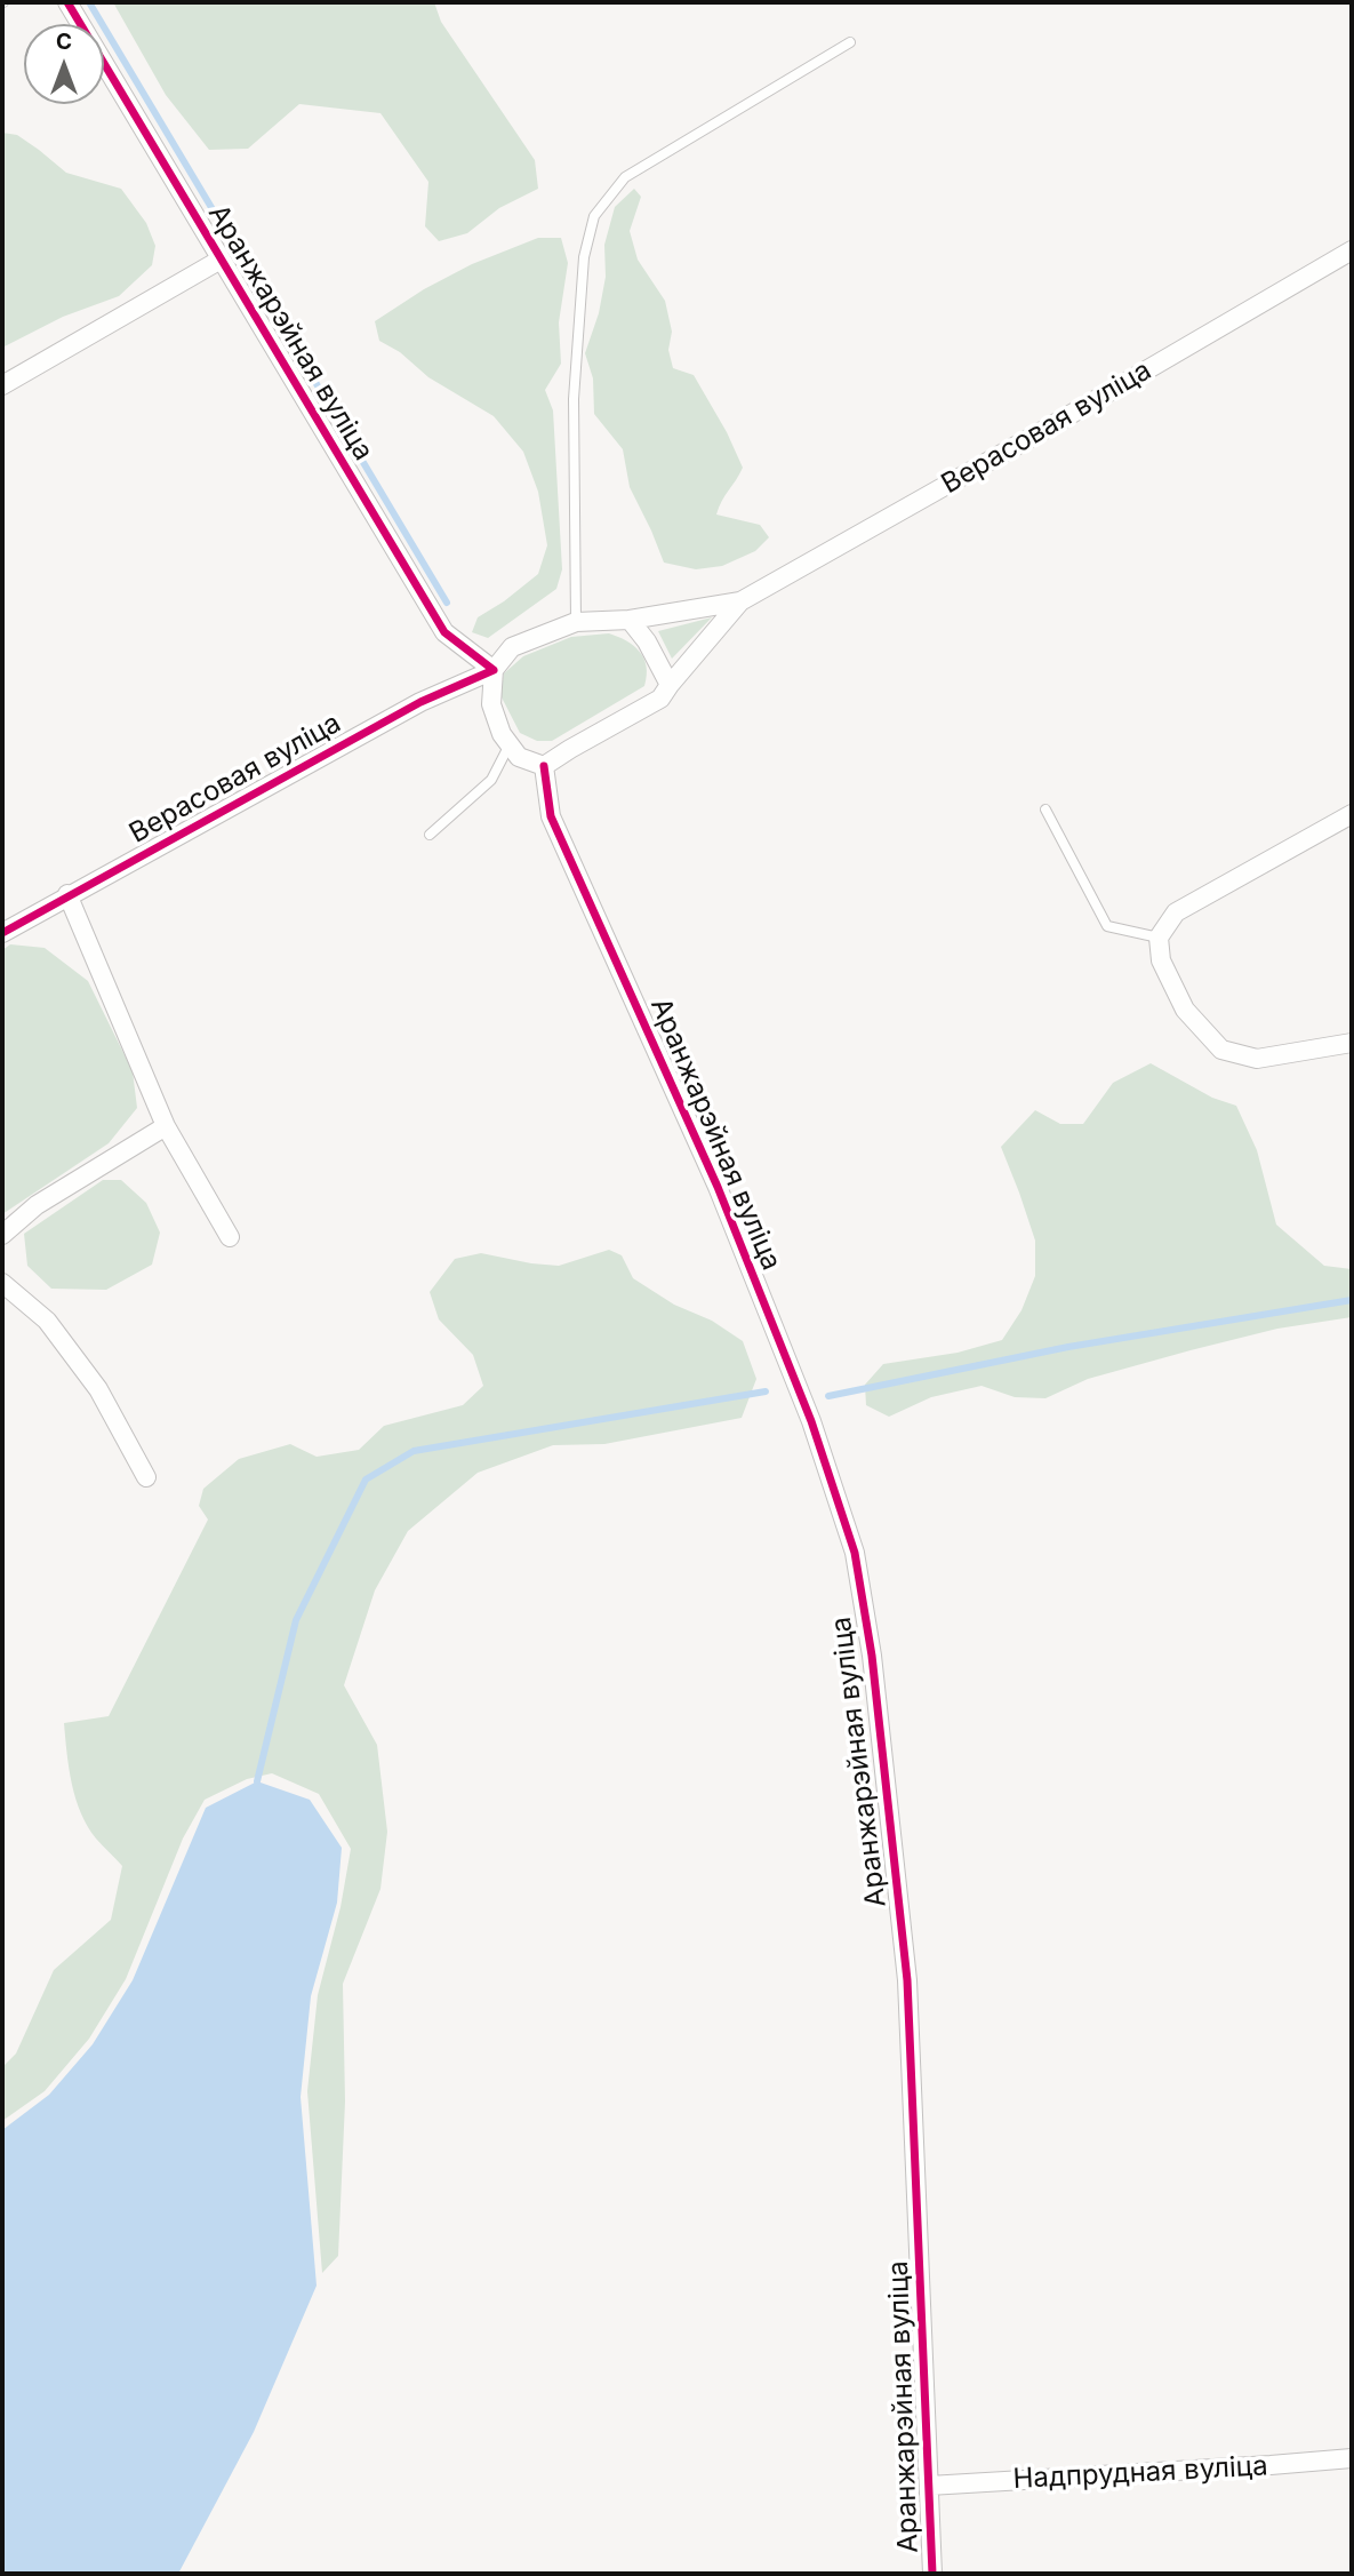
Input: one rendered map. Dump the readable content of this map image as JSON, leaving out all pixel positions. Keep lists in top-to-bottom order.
{
  "streets": {
    "street": ["Аранжарэйная вуліца", "Верасовая вуліца", "Надпрудная вуліца"]
  },
  "crossings": [
    ["Аранжарэйная вуліца", "Верасовая вуліца"],
    ["Аранжарэйная вуліца", "Надпрудная вуліца"]
  ],
  "north": "top"
}
